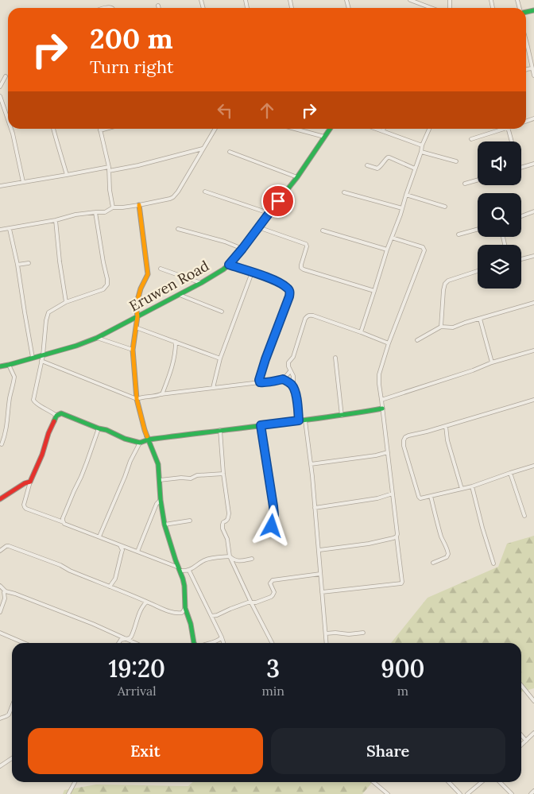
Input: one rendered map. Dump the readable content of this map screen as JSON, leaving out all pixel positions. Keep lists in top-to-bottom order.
{
  "streets": {
    "street": ["Eruwen Road"]
  },
  "page": {
    "turn": ["200 m", "Turn right"],
    "eta": [
      "19:20",
      "Arrival",
      "3",
      "min",
      "900",
      "m"
    ],
    "buttons": ["Exit", "Share"]
  }
}
